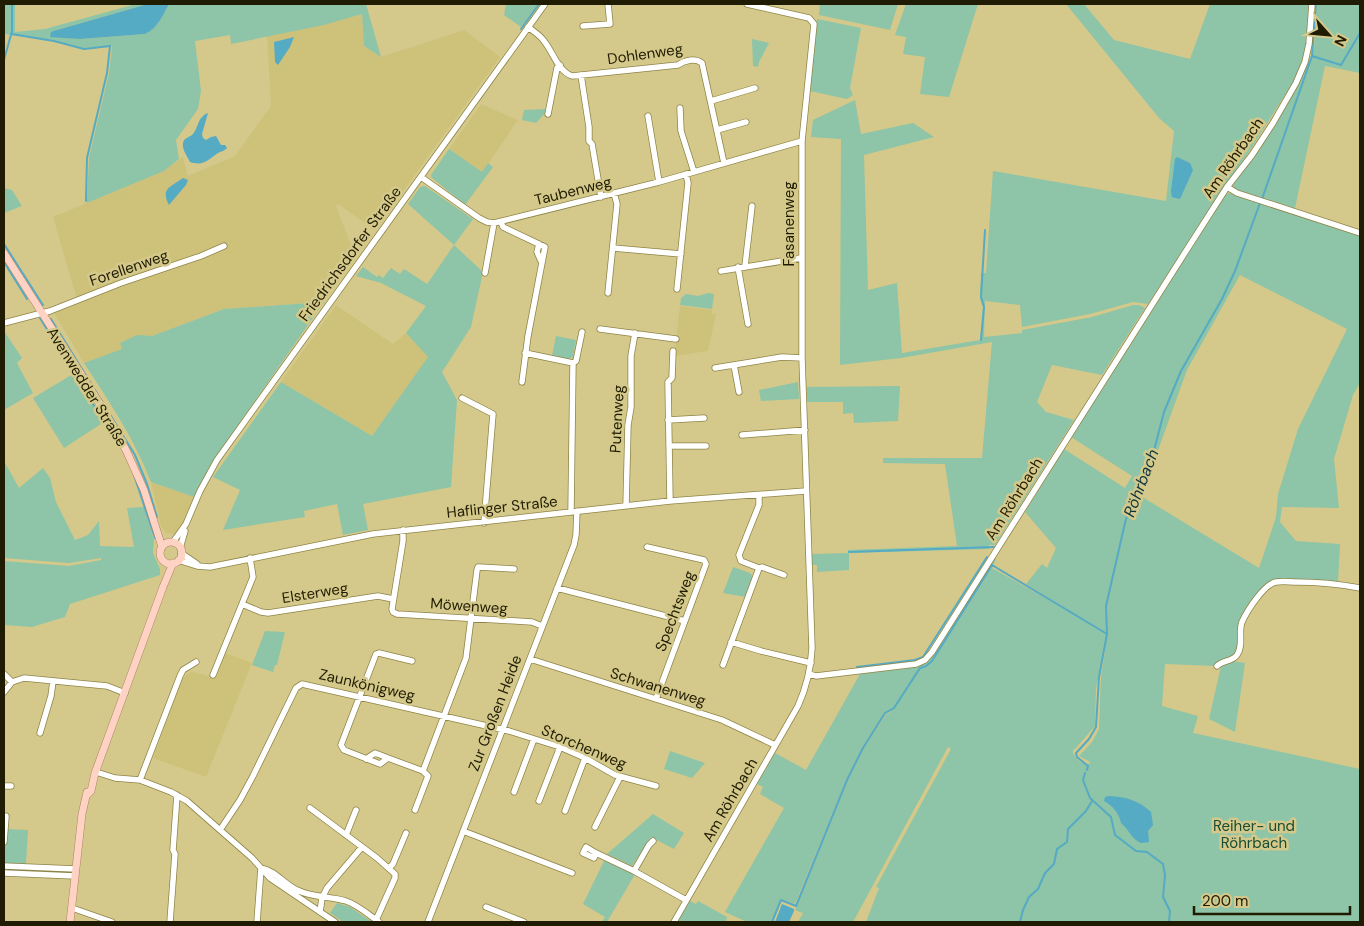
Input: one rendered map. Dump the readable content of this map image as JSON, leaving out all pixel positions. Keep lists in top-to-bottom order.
{
  "streets": {
    "main road": ["Avenwedder Straße"],
    "street": [
      "Dohlenweg",
      "Am Röhrbach",
      "Taubenweg",
      "Fasanenweg",
      "Friedrichsdorfer Straße",
      "Forellenweg",
      "Putenweg",
      "Haflinger Straße",
      "Elsterweg",
      "Möwenweg",
      "Spechtsweg",
      "Zaunkönigweg",
      "Schwanenweg",
      "Zur Großen Heide",
      "Storchenweg"
    ]
  },
  "crossings": [
    ["Dohlenweg", "Taubenweg"],
    ["Am Röhrbach", "Fasanenweg"],
    ["Am Röhrbach", "Schwanenweg"],
    ["Taubenweg", "Fasanenweg"],
    ["Fasanenweg", "Haflinger Straße"],
    ["Friedrichsdorfer Straße", "Avenwedder Straße"],
    ["Forellenweg", "Avenwedder Straße"],
    ["Putenweg", "Haflinger Straße"],
    ["Haflinger Straße", "Zur Großen Heide"],
    ["Elsterweg", "Möwenweg"],
    ["Möwenweg", "Zur Großen Heide"],
    ["Spechtsweg", "Schwanenweg"],
    ["Zaunkönigweg", "Zur Großen Heide"],
    ["Zaunkönigweg", "Storchenweg"],
    ["Schwanenweg", "Zur Großen Heide"],
    ["Zur Großen Heide", "Storchenweg"]
  ],
  "water": ["Röhrbach"],
  "parks": ["Reiher- und Röhrbach"],
  "scale_bar": "200 m",
  "north": "bottom right"
}
